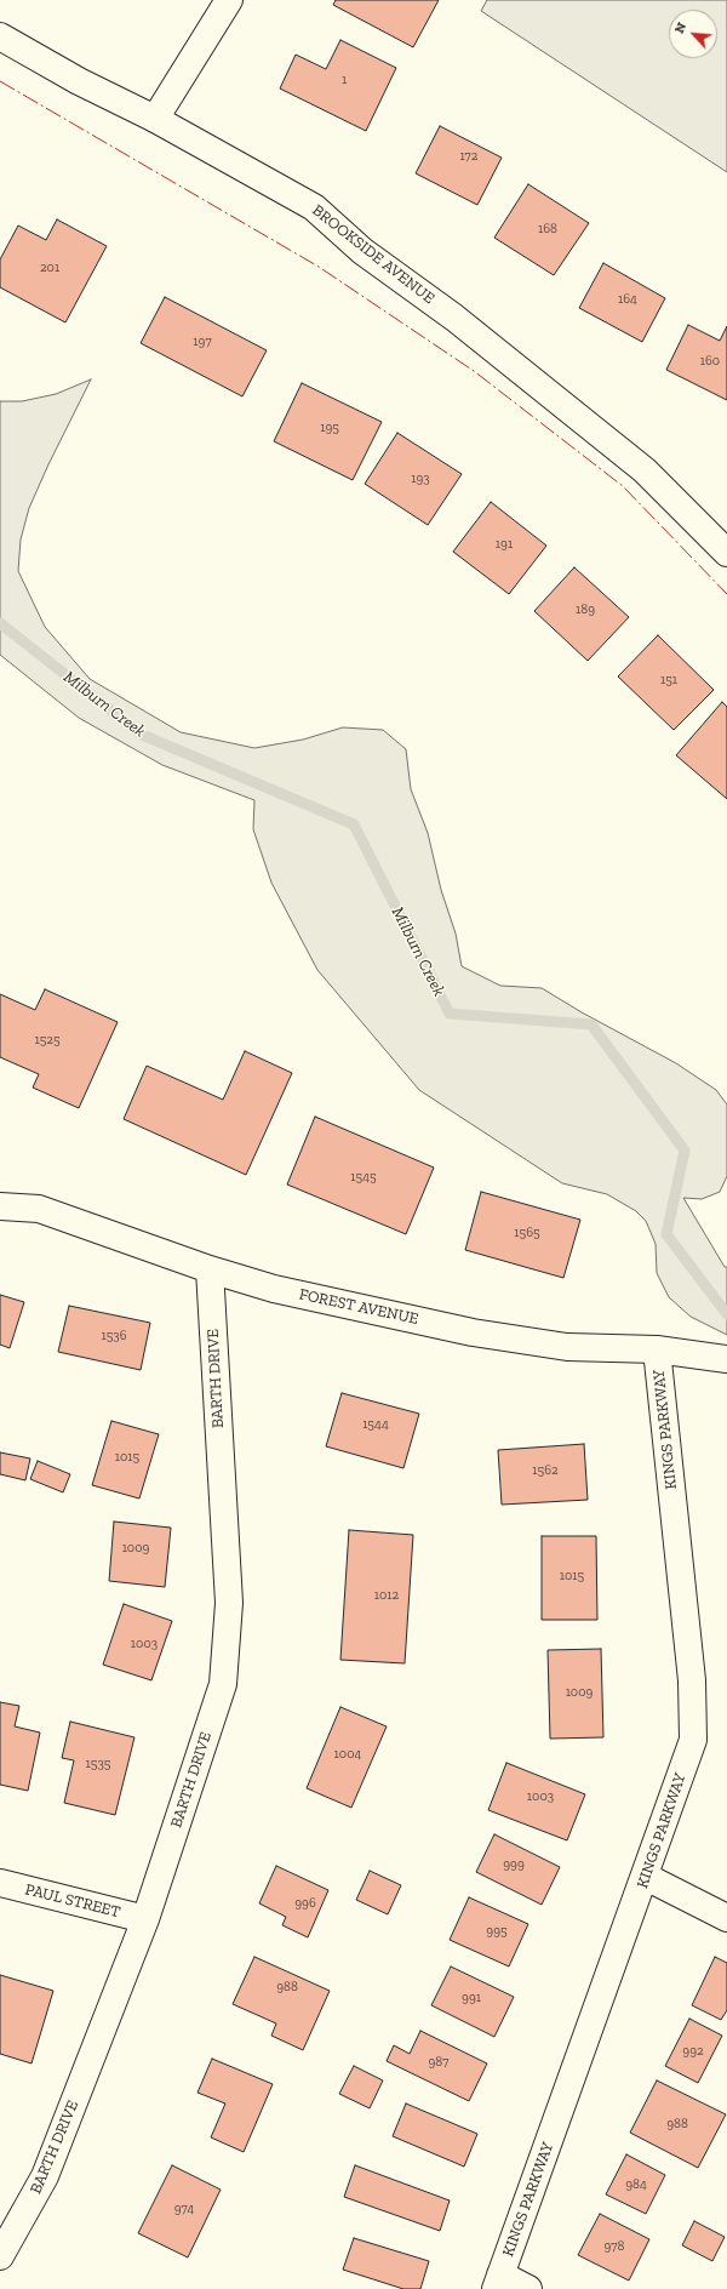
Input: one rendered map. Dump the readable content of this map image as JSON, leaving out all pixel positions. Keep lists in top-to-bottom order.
{
  "streets": {
    "street": [
      "BROOKSIDE AVENUE",
      "FOREST AVENUE",
      "BARTH DRIVE",
      "KINGS PARKWAY",
      "PAUL STREET"
    ]
  },
  "crossings": [
    ["FOREST AVENUE", "BARTH DRIVE"],
    ["FOREST AVENUE", "KINGS PARKWAY"],
    ["BARTH DRIVE", "PAUL STREET"]
  ],
  "water": ["Milburn Creek"],
  "house_numbers": [
    "1",
    "172",
    "168",
    "201",
    "164",
    "197",
    "160",
    "195",
    "193",
    "191",
    "189",
    "151",
    "1525",
    "1545",
    "1565",
    "1536",
    "1544",
    "1015",
    "1562",
    "1009",
    "1015",
    "1012",
    "1003",
    "1009",
    "1004",
    "1535",
    "1003",
    "999",
    "996",
    "995",
    "988",
    "991",
    "992",
    "987",
    "988",
    "984",
    "974",
    "978"
  ],
  "north": "top left"
}
